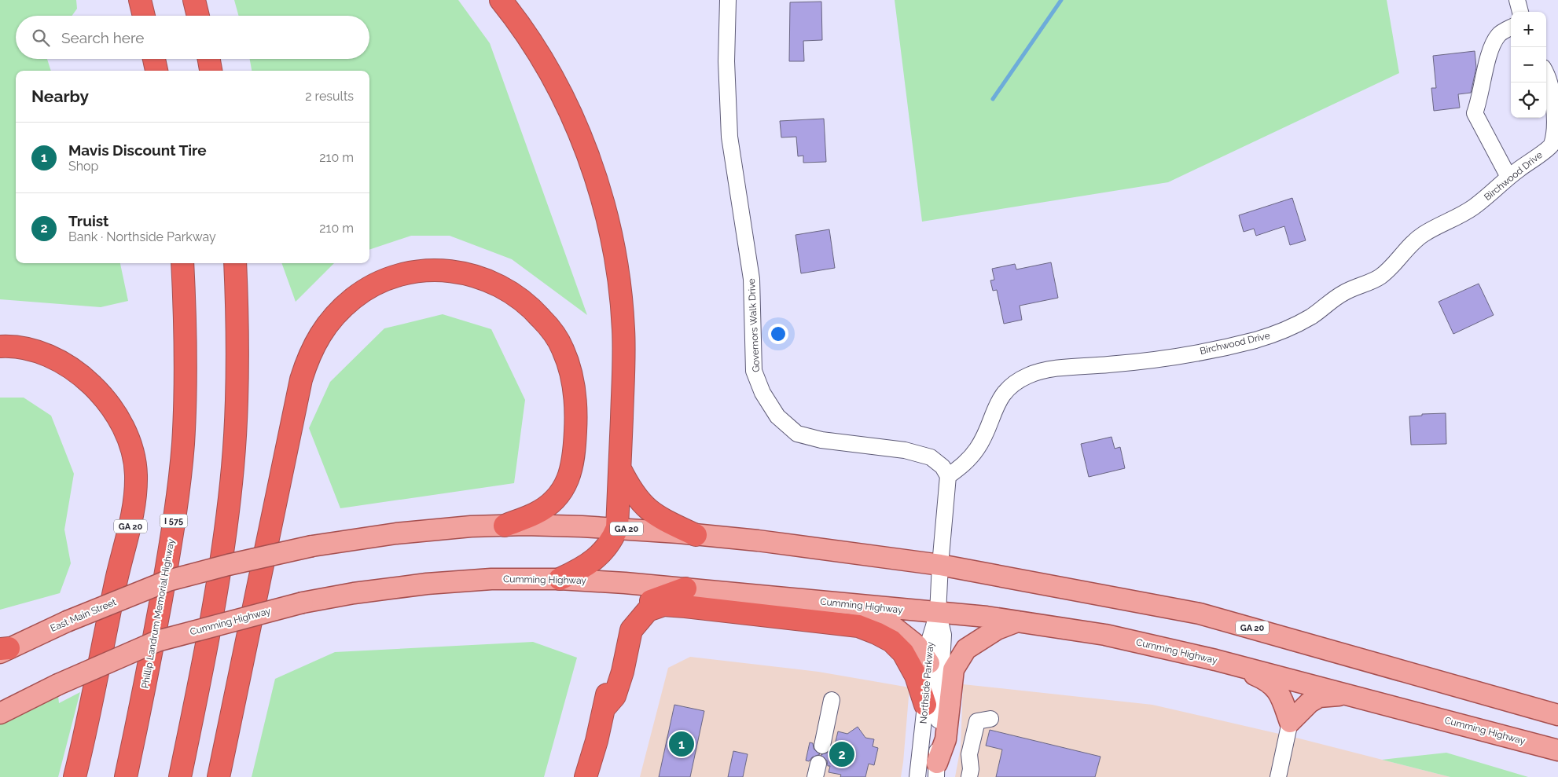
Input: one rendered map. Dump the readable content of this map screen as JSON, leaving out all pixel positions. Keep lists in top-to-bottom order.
{
  "streets": {
    "highway": ["I 575", "GA 20", "Phillip Landrum Memorial Highway"],
    "main road": ["Cumming Highway", "East Main Street"],
    "street": ["Birchwood Drive", "Governors Walk Drive", "Northside Parkway"]
  },
  "crossings": [
    ["Birchwood Drive", "Governors Walk Drive"],
    ["GA 20", "East Main Street"],
    ["Cumming Highway", "Northside Parkway"]
  ],
  "page": {
    "map_buttons": ["+", "−"],
    "search": "Search here",
    "heading": ["Nearby", "2 results"],
    "list": [
      {
        "mark": "1",
        "name": "Mavis Discount Tire",
        "note": "Shop",
        "value": "210 m"
      },
      {
        "mark": "2",
        "name": "Truist",
        "note": "Bank · Northside Parkway",
        "value": "210 m"
      }
    ],
    "pins": ["1", "2"]
  }
}
